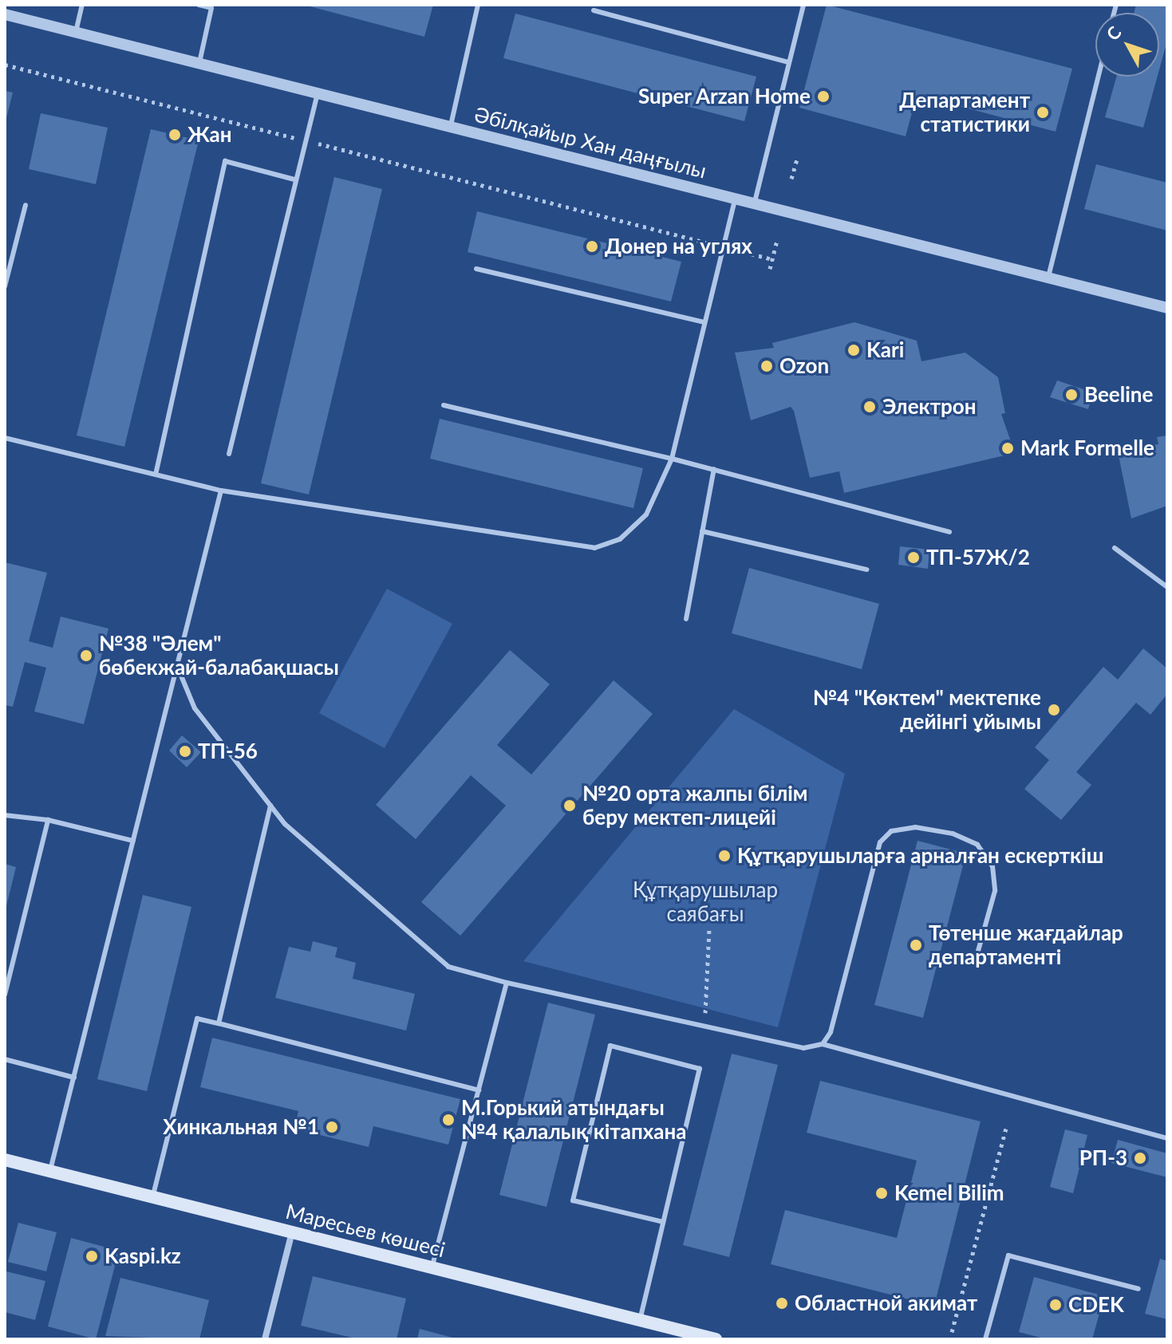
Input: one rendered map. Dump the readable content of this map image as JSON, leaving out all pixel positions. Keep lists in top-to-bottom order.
{
  "streets": {
    "main road": ["Маресьев көшесі"],
    "street": ["Әбілқайыр Хан даңғылы"]
  },
  "parks": ["Құтқарушылар саябағы"],
  "places": [
    "Super Arzan Home",
    "Департамент статистики",
    "Жан",
    "Донер на углях",
    "Kari",
    "Ozon",
    "Beeline",
    "Электрон",
    "Mark Formelle",
    "ТП-57Ж/2",
    "№38 \"Әлем\" бөбекжай-балабақшасы",
    "№4 \"Көктем\" мектепке дейінгі ұйымы",
    "ТП-56",
    "№20 орта жалпы білім беру мектеп-лицейі",
    "Құтқарушыларға арналған ескерткіш",
    "Төтенше жағдайлар департаменті",
    "М.Горький атындағы №4 қалалық кітапхана",
    "Хинкальная №1",
    "РП-3",
    "Kemel Bilim",
    "Kaspi.kz",
    "Областной акимат",
    "CDEK"
  ],
  "north": "top left"
}
